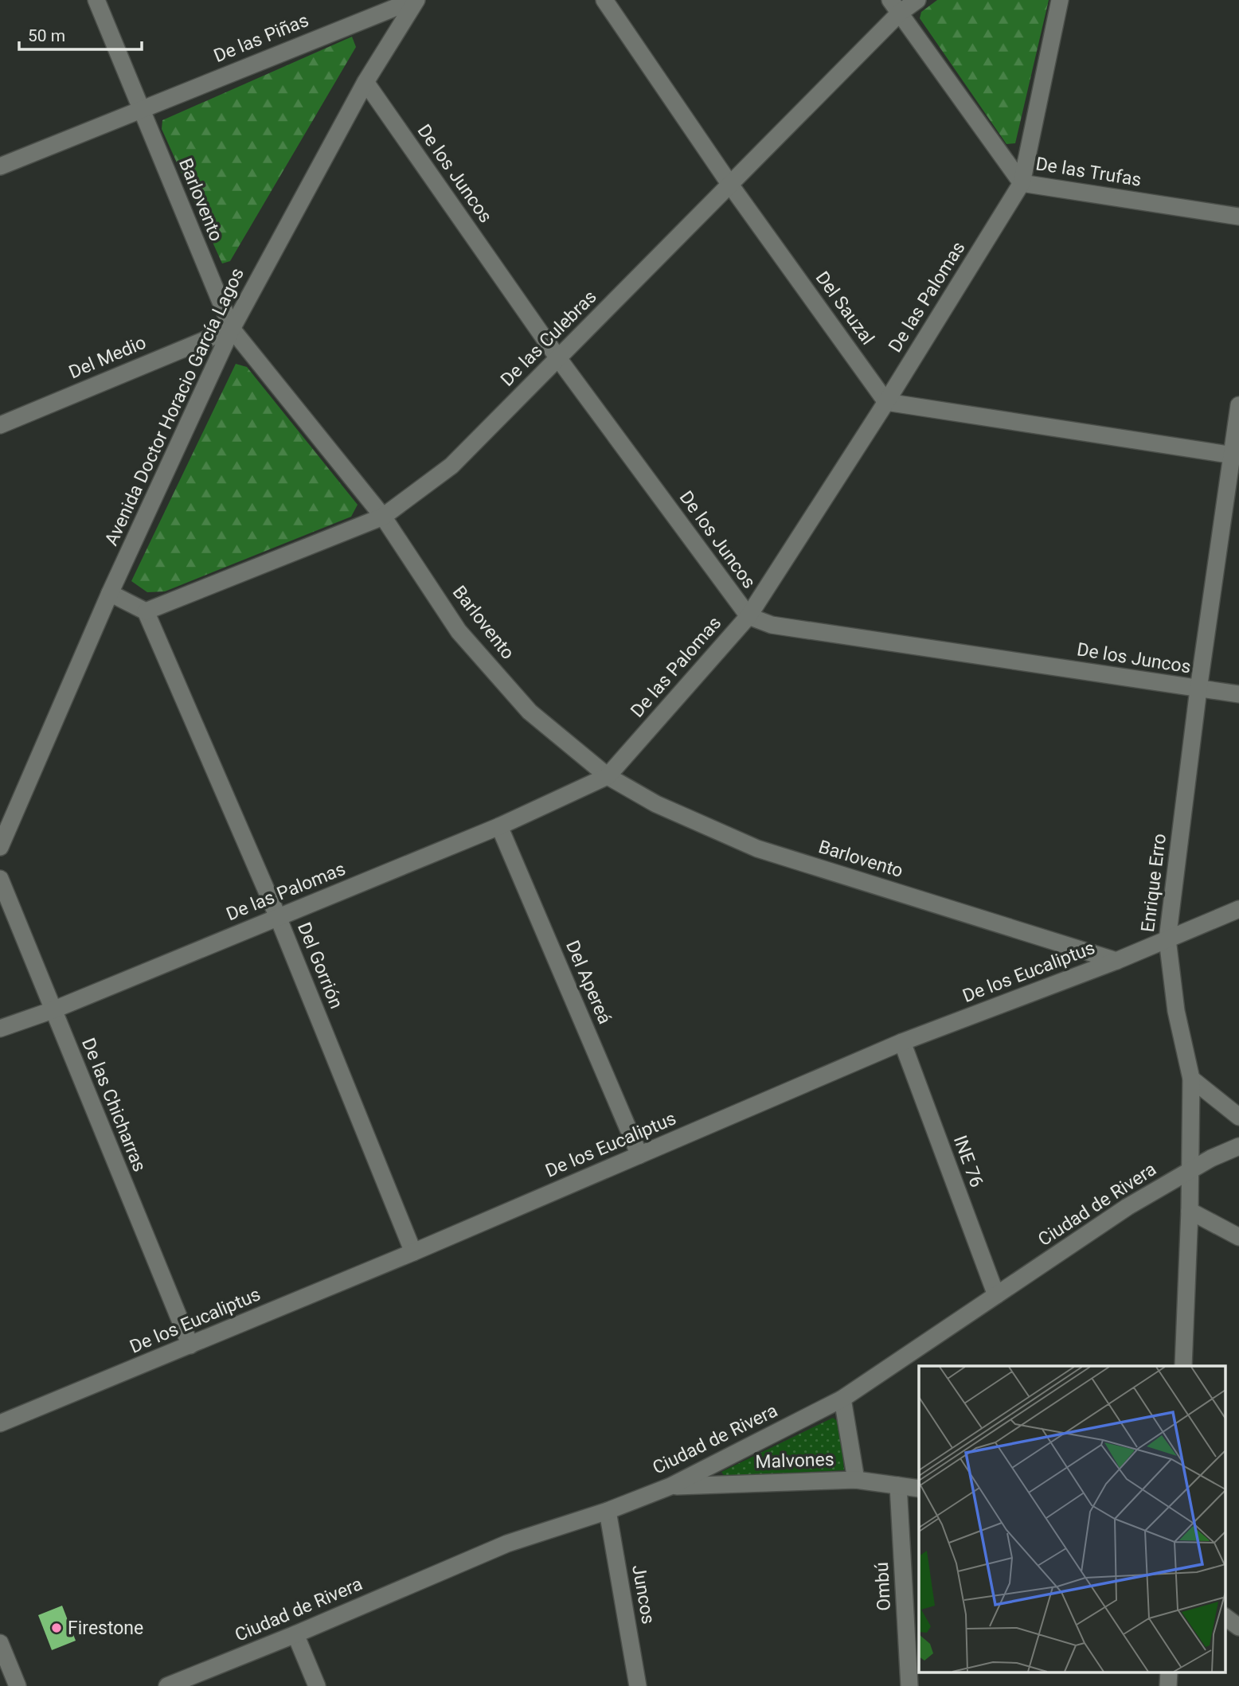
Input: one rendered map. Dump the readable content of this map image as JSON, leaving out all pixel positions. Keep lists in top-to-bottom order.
{
  "streets": {
    "street": [
      "De las Piñas",
      "De las Trufas",
      "De los Juncos",
      "Barlovento",
      "De las Palomas",
      "Del Sauzal",
      "De las Culebras",
      "Del Medio",
      "Avenida Doctor Horacio García Lagos",
      "Enrique Erro",
      "Del Gorrión",
      "De los Eucaliptus",
      "Del Apereá",
      "De las Chicharras",
      "INE 76",
      "Ciudad de Rivera",
      "Malvones",
      "Ombú",
      "Juncos"
    ]
  },
  "crossings": [
    ["De las Piñas", "Barlovento"],
    ["De las Piñas", "Avenida Doctor Horacio García Lagos"],
    ["De las Trufas", "De las Palomas"],
    ["De las Trufas", "De las Culebras"],
    ["De los Juncos", "De las Palomas"],
    ["De los Juncos", "De las Culebras"],
    ["De los Juncos", "Avenida Doctor Horacio García Lagos"],
    ["De los Juncos", "Enrique Erro"],
    ["Barlovento", "De las Palomas"],
    ["Barlovento", "De las Culebras"],
    ["Barlovento", "Del Medio"],
    ["Barlovento", "Avenida Doctor Horacio García Lagos"],
    ["Barlovento", "De los Eucaliptus"],
    ["De las Palomas", "Del Sauzal"],
    ["De las Palomas", "Del Gorrión"],
    ["De las Palomas", "Del Apereá"],
    ["De las Palomas", "De las Chicharras"],
    ["Del Sauzal", "De las Culebras"],
    ["De las Culebras", "Del Gorrión"],
    ["Del Medio", "Avenida Doctor Horacio García Lagos"],
    ["Enrique Erro", "De los Eucaliptus"],
    ["Enrique Erro", "Ciudad de Rivera"],
    ["Del Gorrión", "De los Eucaliptus"],
    ["De los Eucaliptus", "Del Apereá"],
    ["De los Eucaliptus", "De las Chicharras"],
    ["De los Eucaliptus", "INE 76"],
    ["INE 76", "Ciudad de Rivera"],
    ["Ciudad de Rivera", "Malvones"],
    ["Ciudad de Rivera", "Juncos"],
    ["Malvones", "Ombú"]
  ],
  "places": ["Firestone"],
  "scale_bar": "50 m"
}
